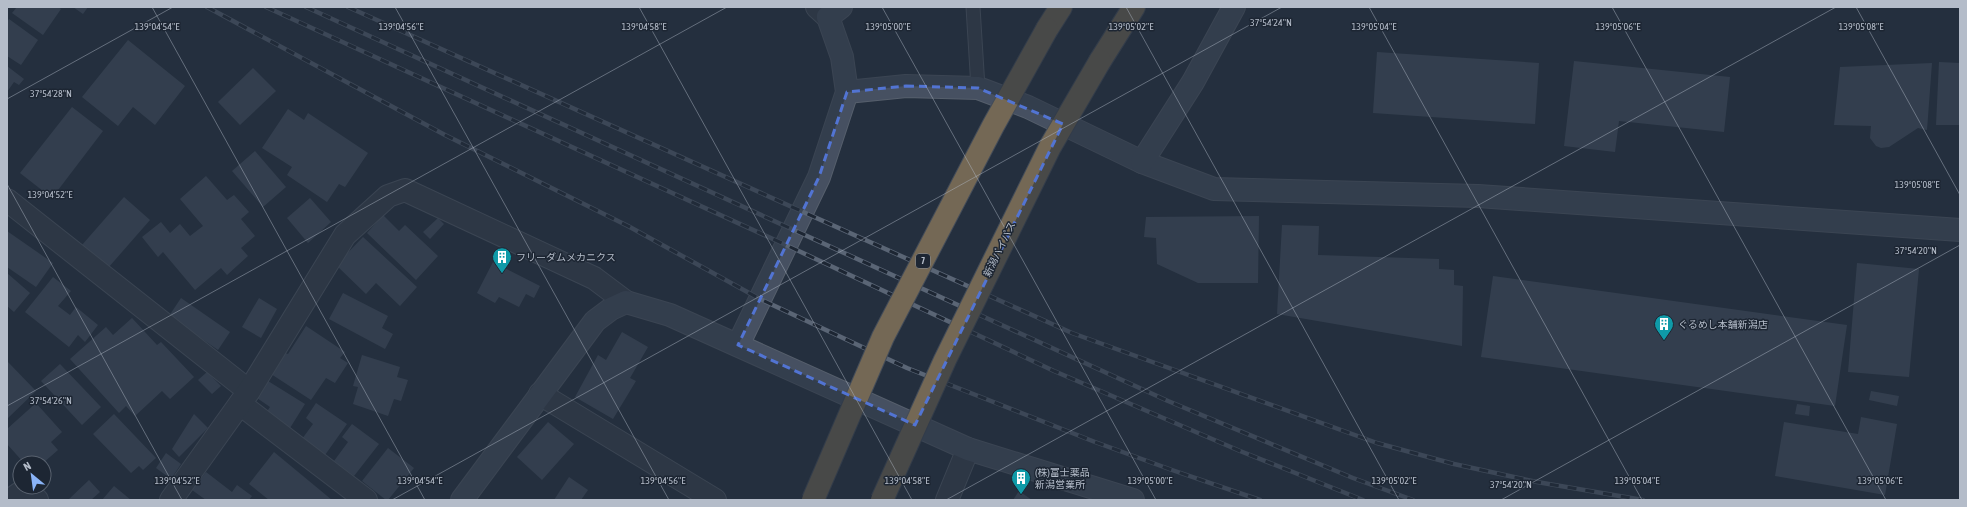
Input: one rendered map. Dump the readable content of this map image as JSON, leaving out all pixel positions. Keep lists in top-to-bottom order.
{
  "streets": {
    "highway": ["新潟バイパス", "7"]
  },
  "places": {
    "building": ["フリーダムメカニクス", "ぐるめし本舗新潟店", "(株)富士薬品 新潟営業所"]
  },
  "north": "top left",
  "coordinates": [
    "37°54'24\"N",
    "139°04'54\"E",
    "139°04'56\"E",
    "139°04'58\"E",
    "139°05'00\"E",
    "139°05'02\"E",
    "139°05'04\"E",
    "139°05'06\"E",
    "139°05'08\"E",
    "37°54'28\"N",
    "139°04'52\"E",
    "37°54'20\"N",
    "37°54'26\"N"
  ]
}
